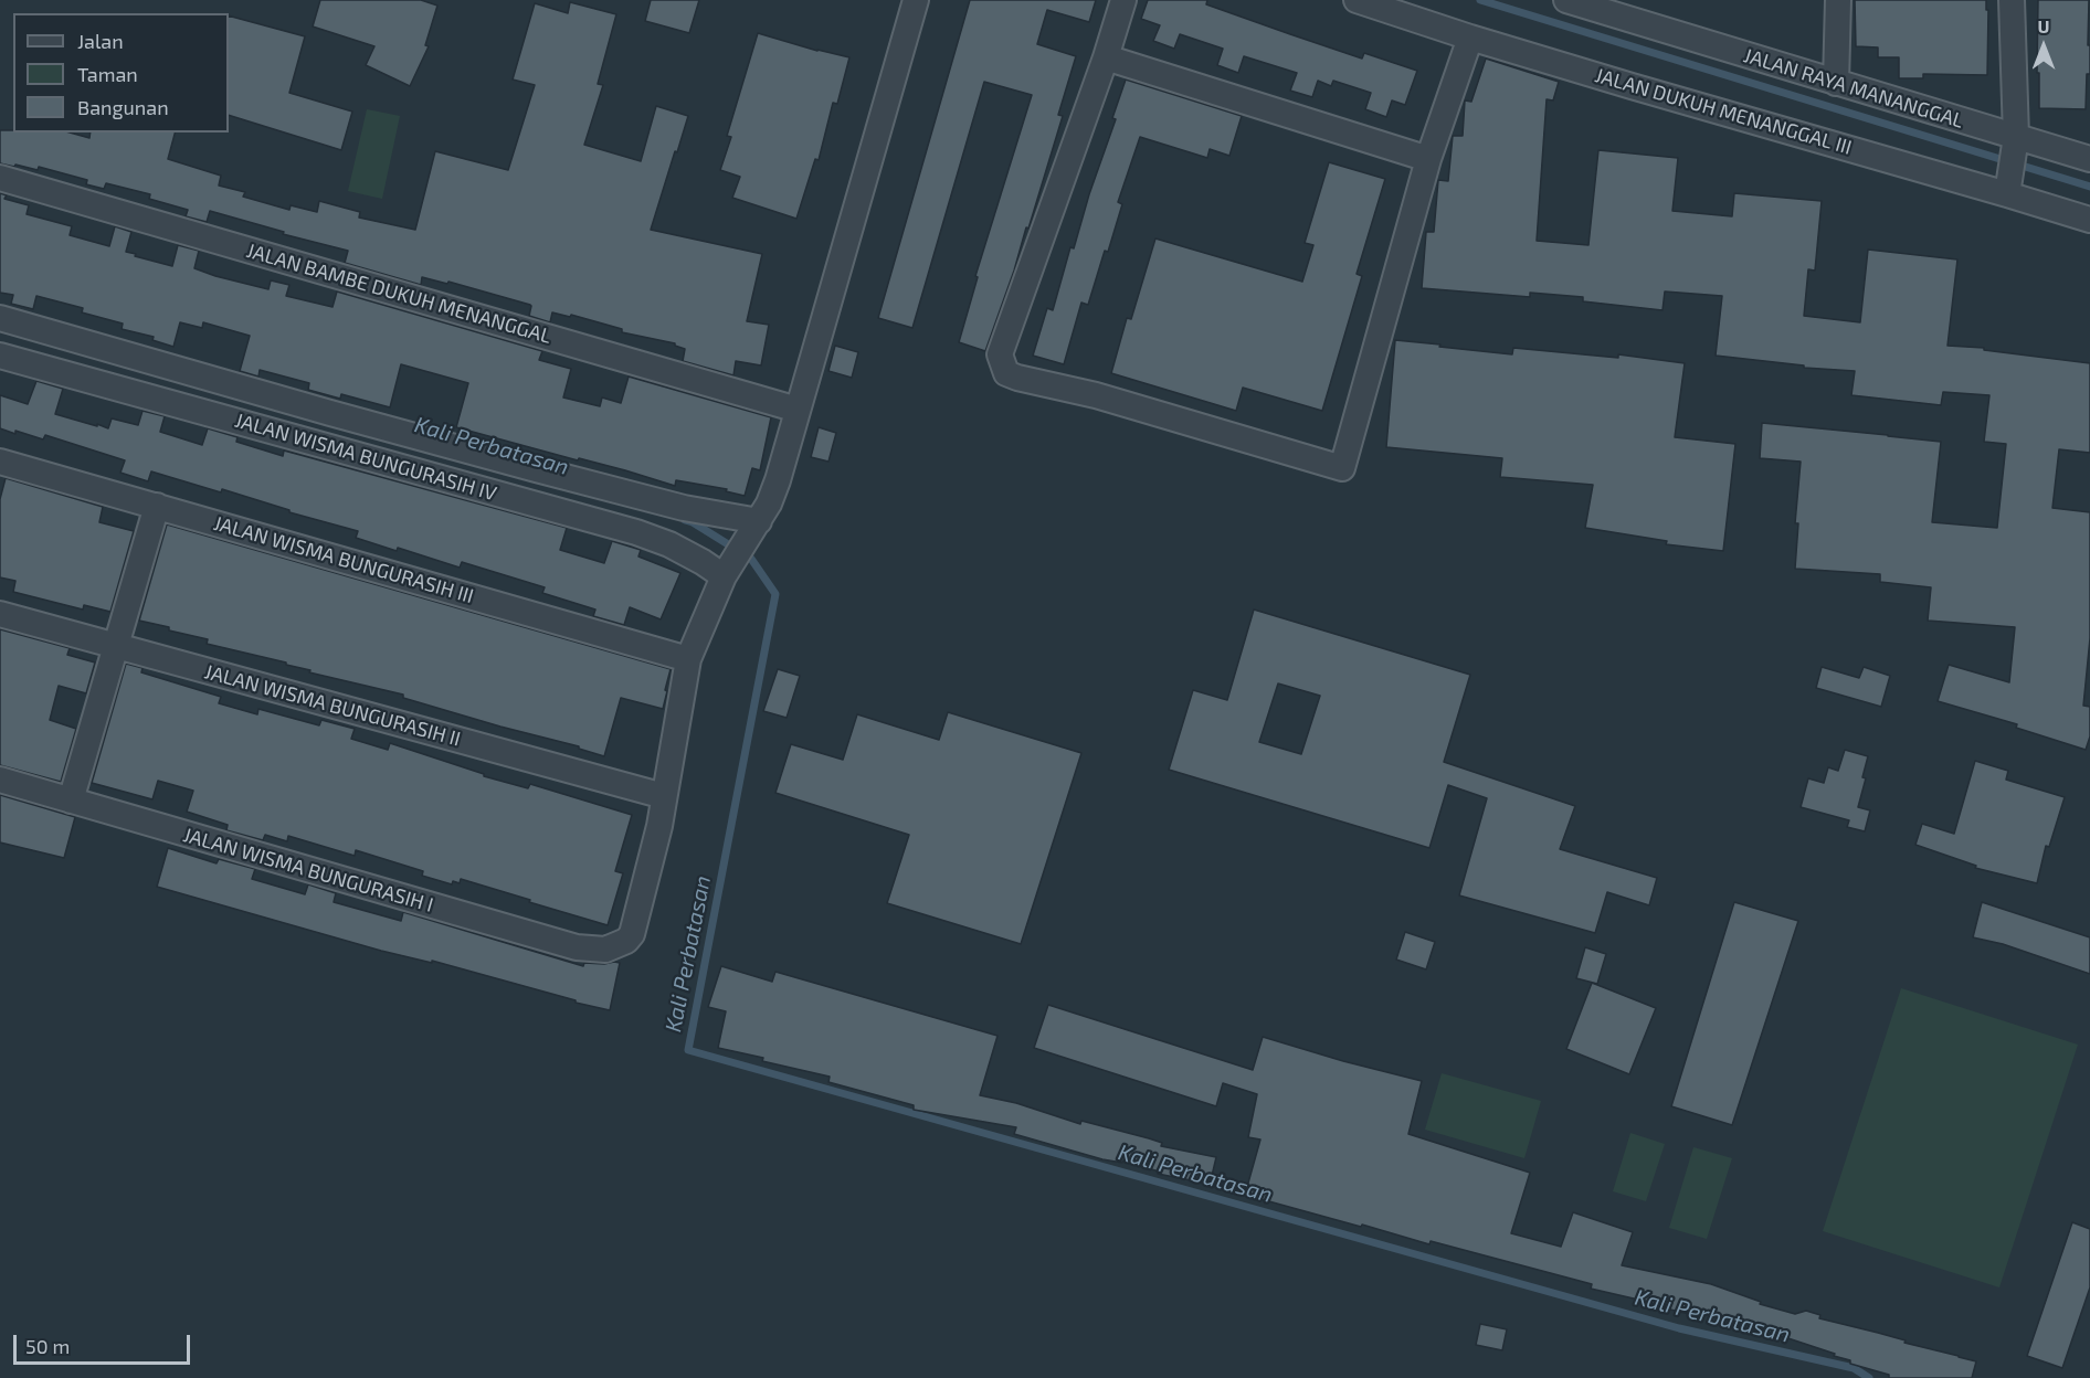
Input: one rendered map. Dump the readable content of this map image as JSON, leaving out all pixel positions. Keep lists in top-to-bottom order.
{
  "streets": {
    "street": [
      "JALAN RAYA MANANGGAL",
      "JALAN DUKUH MENANGGAL III",
      "JALAN BAMBE DUKUH MENANGGAL",
      "JALAN WISMA BUNGURASIH IV",
      "JALAN WISMA BUNGURASIH III",
      "JALAN WISMA BUNGURASIH II",
      "JALAN WISMA BUNGURASIH I"
    ]
  },
  "crossings": [
    ["JALAN WISMA BUNGURASIH II", "JALAN WISMA BUNGURASIH I"]
  ],
  "water": ["Kali Perbatasan"],
  "legend": ["Jalan", "Taman", "Bangunan"],
  "scale_bar": "50 m",
  "north": "top"
}
